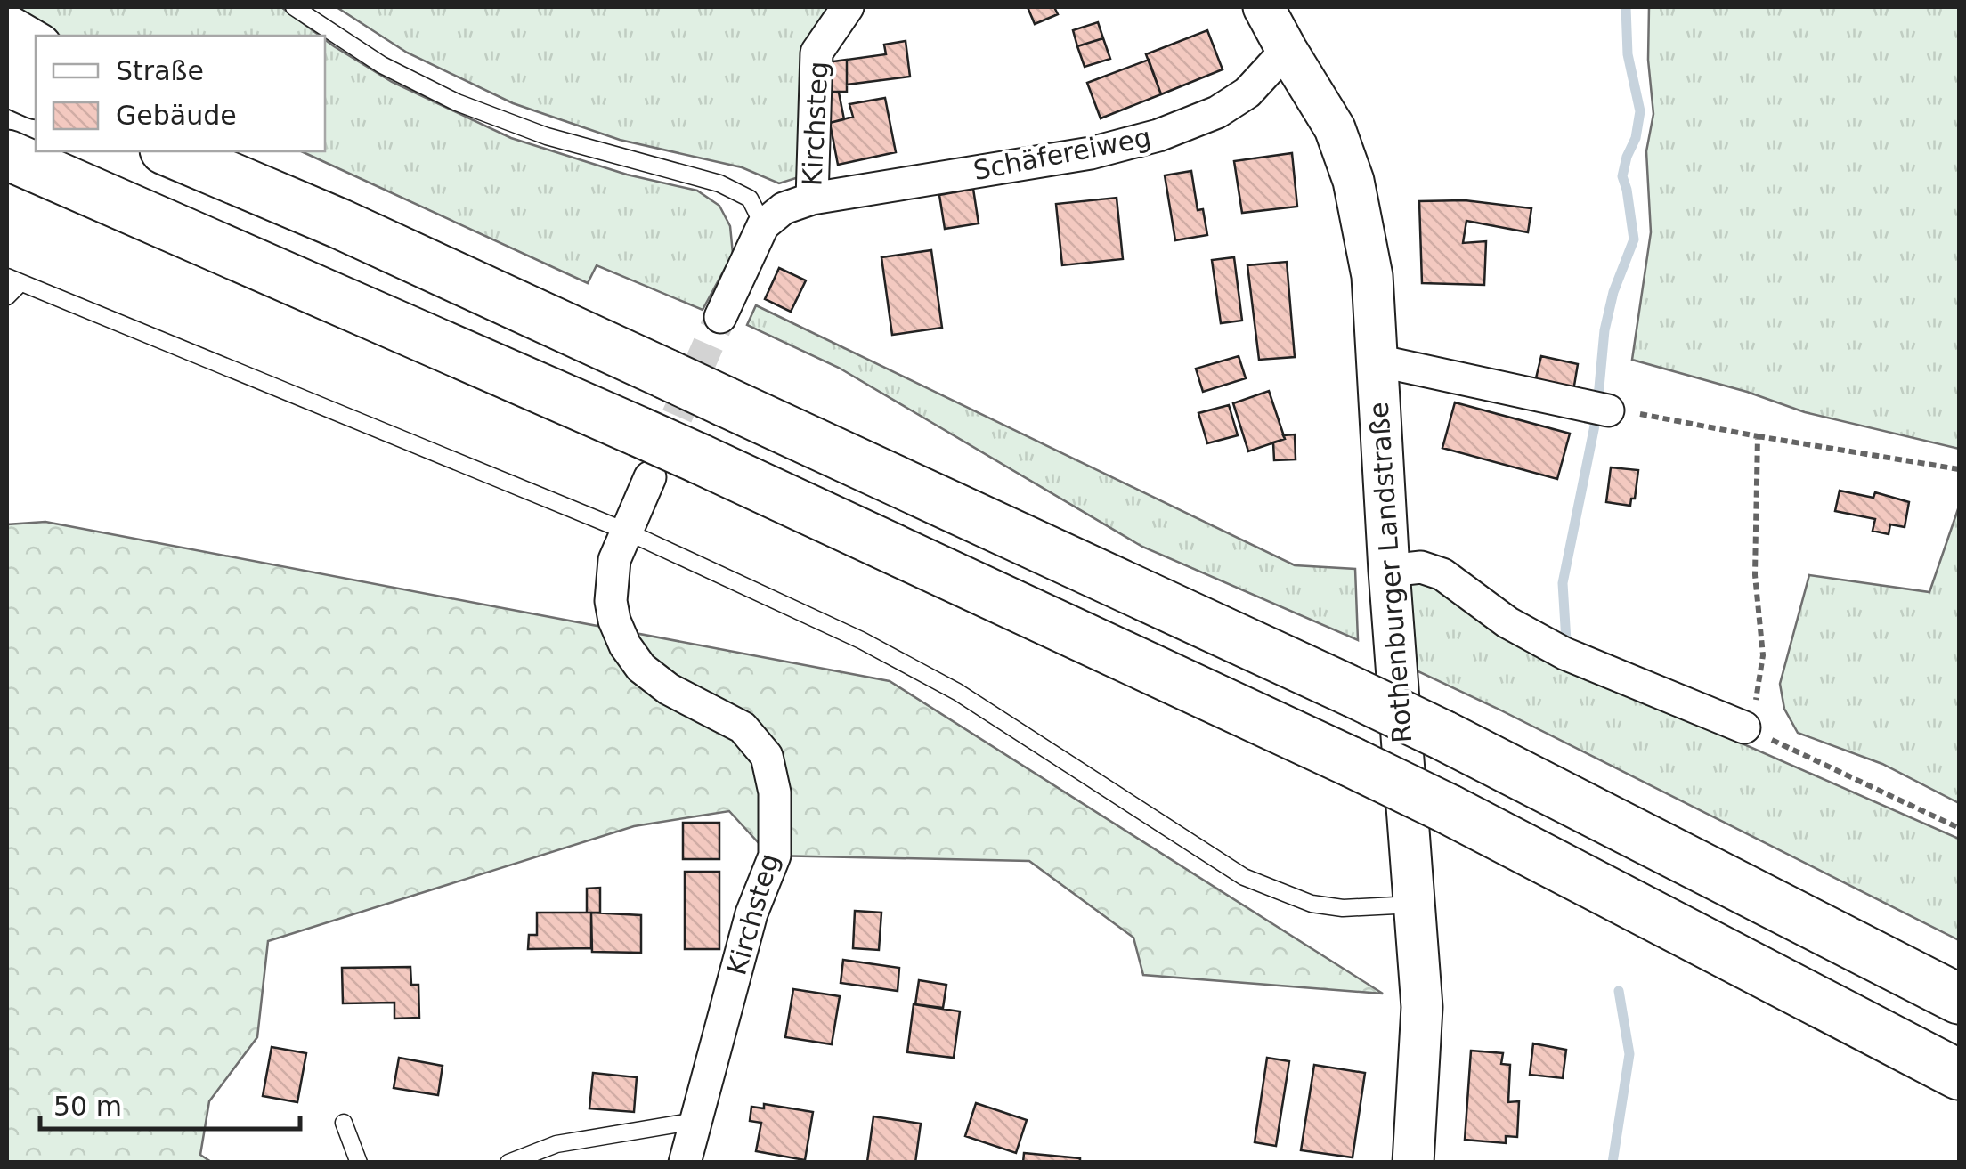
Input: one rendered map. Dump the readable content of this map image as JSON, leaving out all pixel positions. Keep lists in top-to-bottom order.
{
  "streets": {
    "street": ["Kirchsteg", "Schäfereiweg", "Rothenburger Landstraße"]
  },
  "crossings": [
    ["Kirchsteg", "Schäfereiweg"],
    ["Schäfereiweg", "Rothenburger Landstraße"]
  ],
  "legend": ["Straße", "Gebäude"],
  "scale_bar": "50 m"
}
